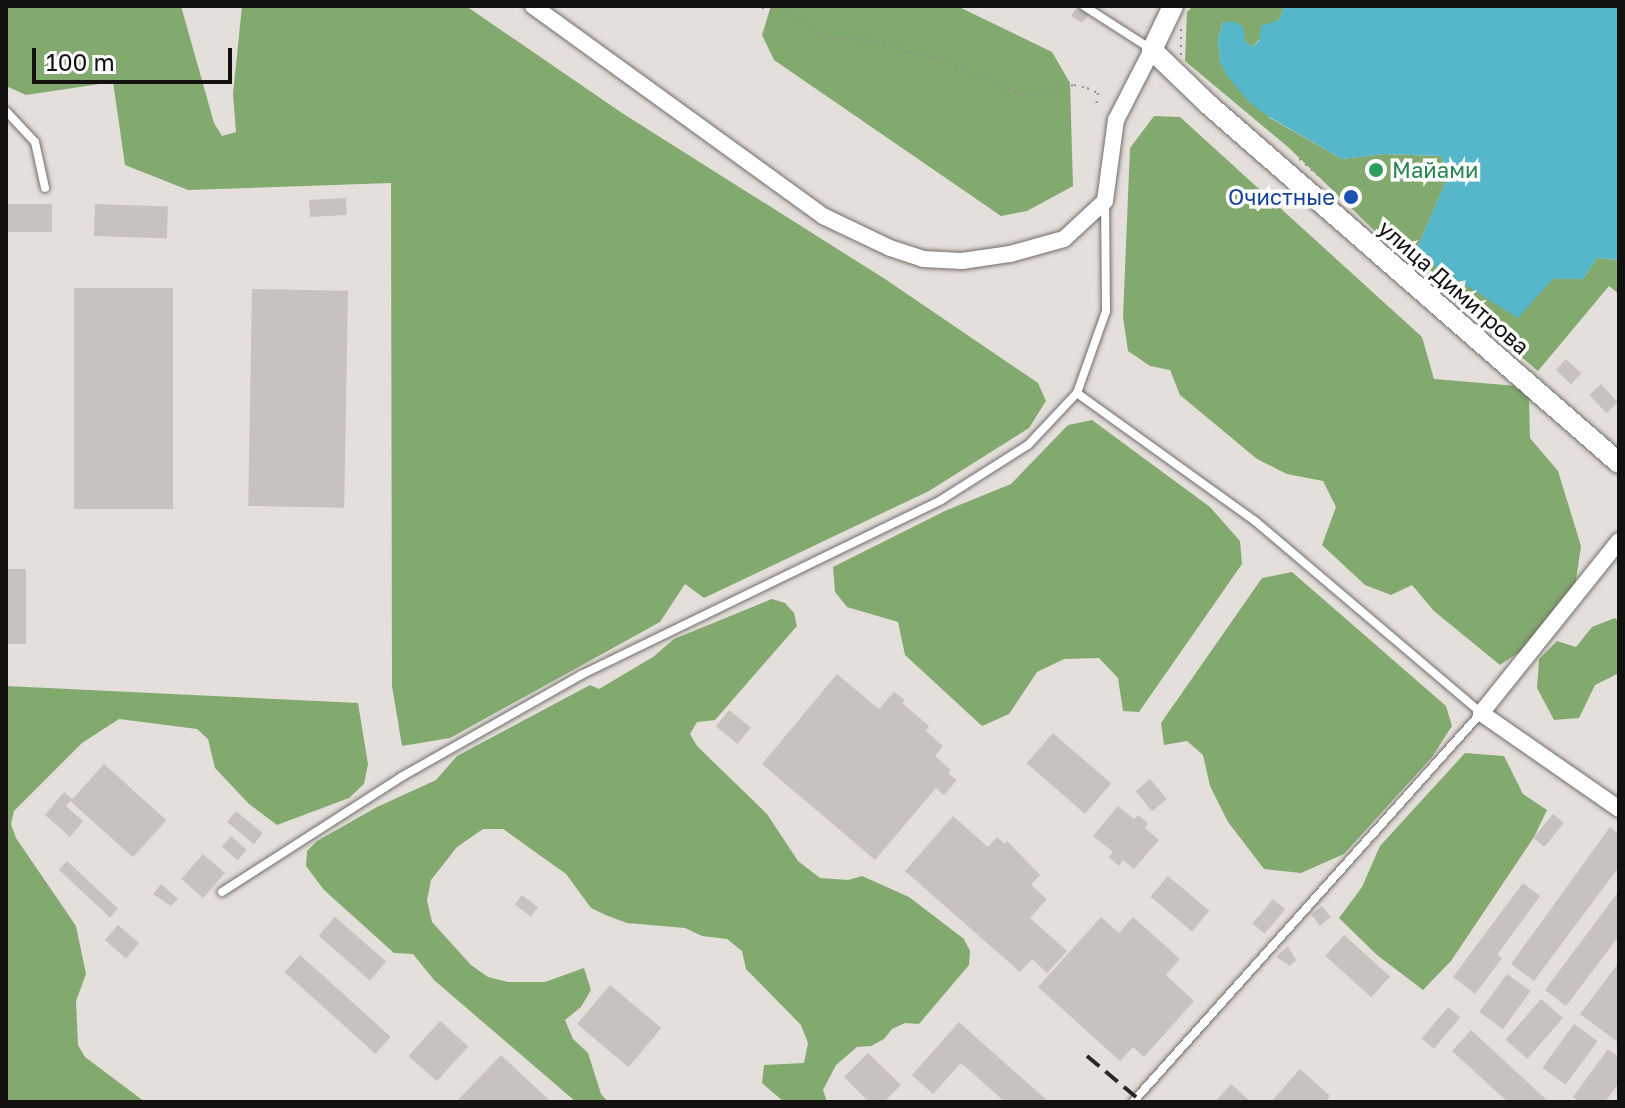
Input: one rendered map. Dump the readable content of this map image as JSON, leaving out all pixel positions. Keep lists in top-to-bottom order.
{
  "streets": {
    "street": ["улица Димитрова"]
  },
  "places": ["Майами", "Очистные"],
  "scale_bar": "100 m"
}
